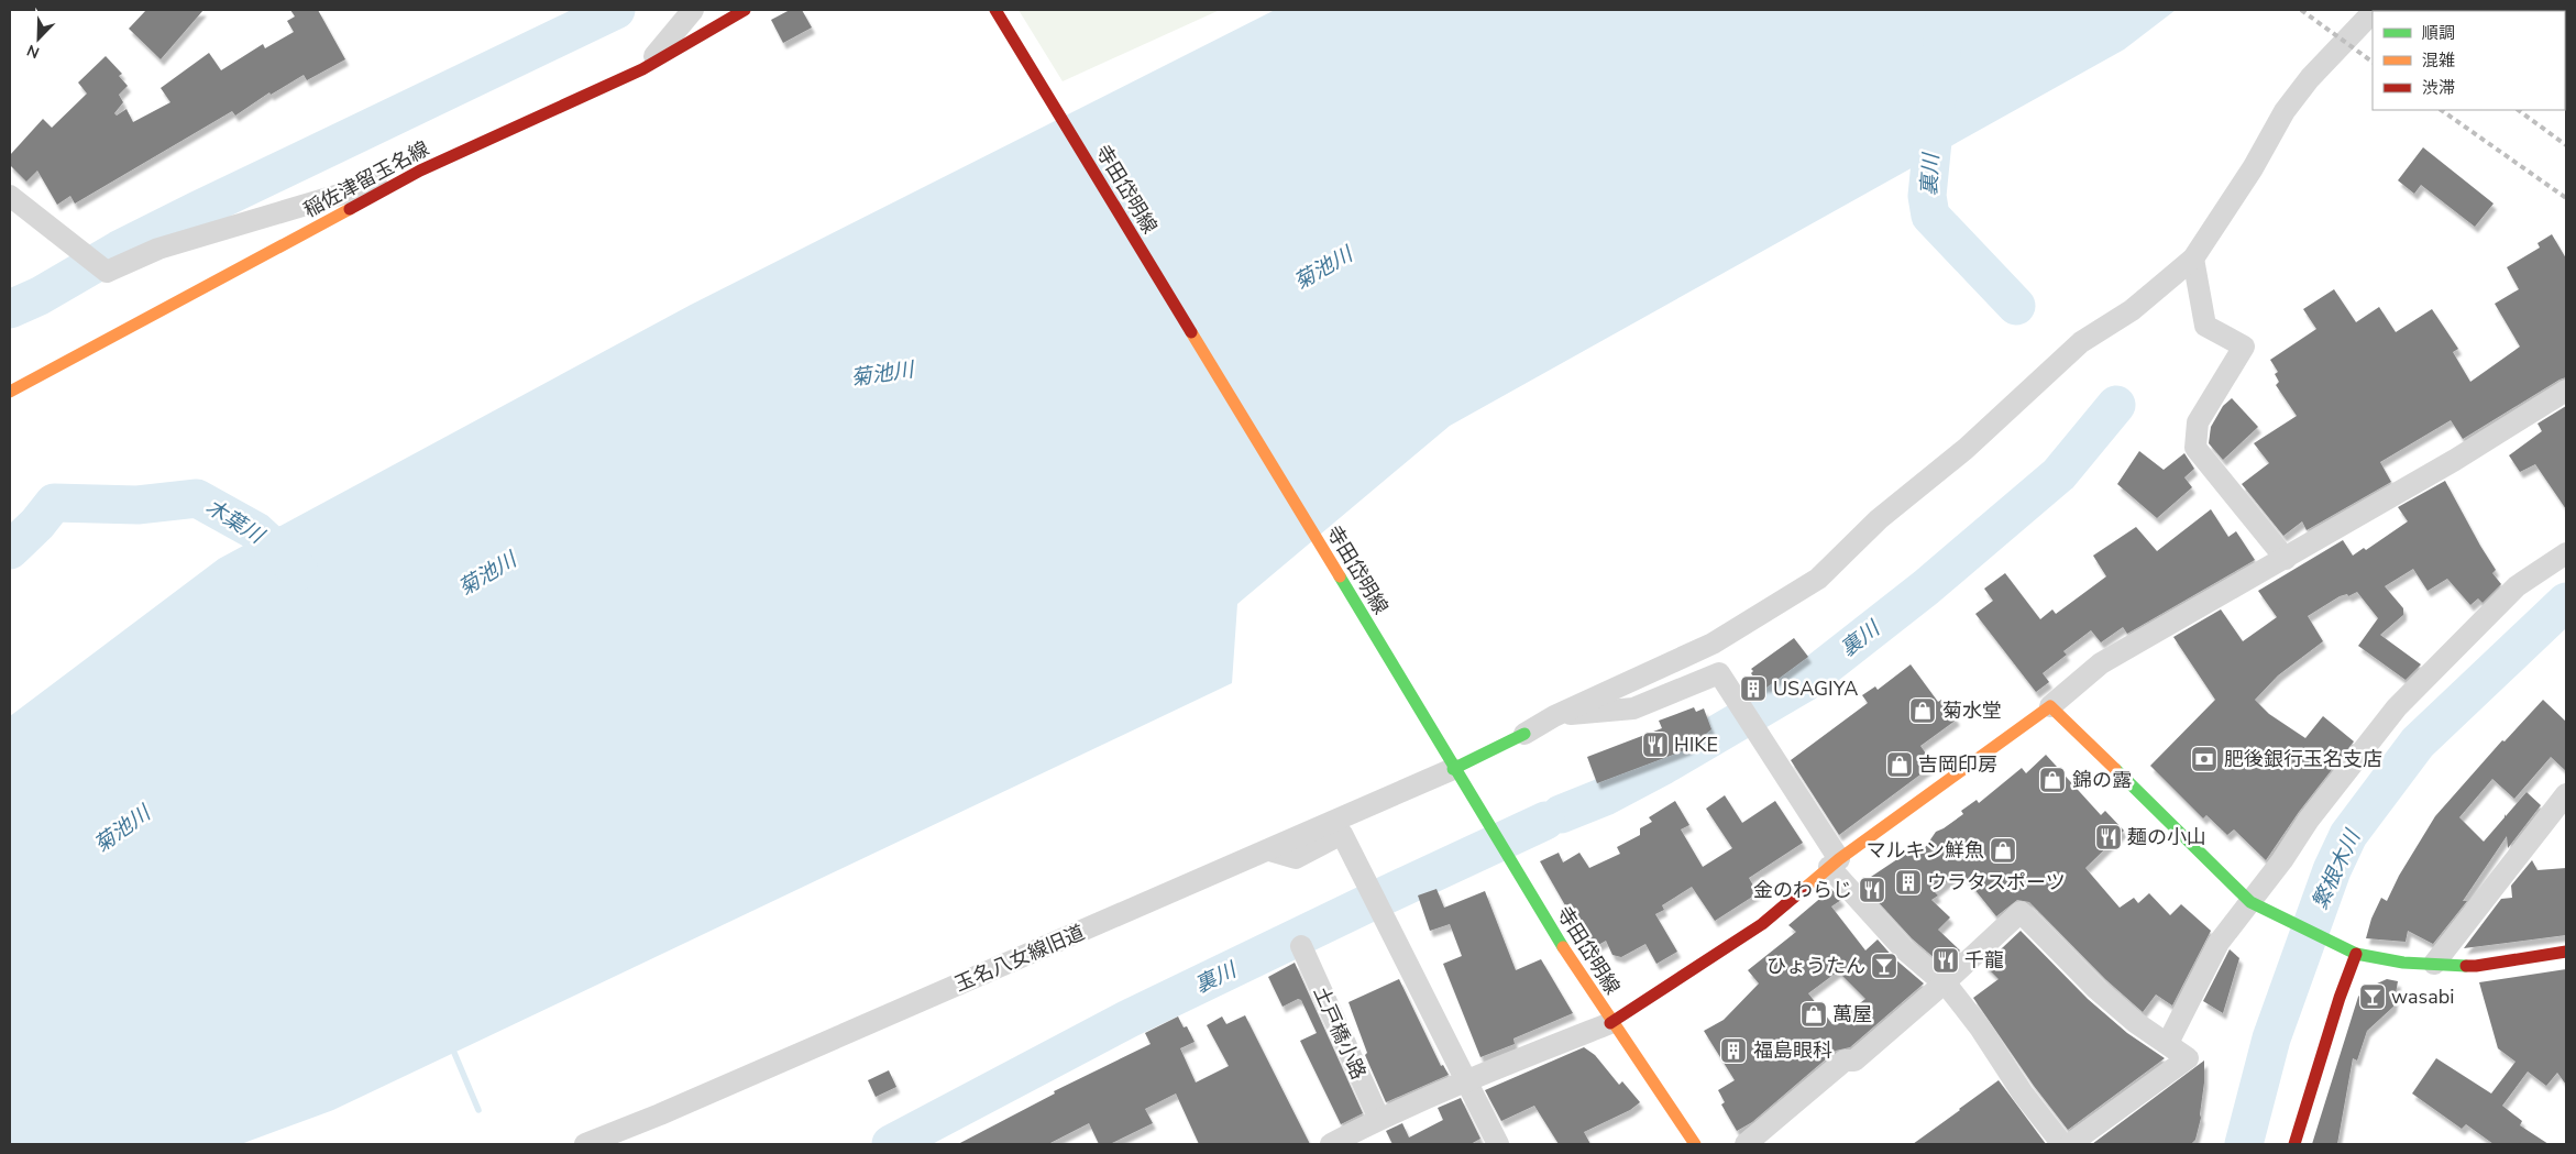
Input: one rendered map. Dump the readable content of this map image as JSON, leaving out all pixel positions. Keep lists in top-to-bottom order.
{
  "streets": {
    "main road": ["稲佐津留玉名線", "寺田岱明線"],
    "street": ["玉名八女線旧道", "土戸橋小路"]
  },
  "crossings": [
    ["寺田岱明線", "玉名八女線旧道"]
  ],
  "water": [
    "裏川",
    "菊池川",
    "木葉川",
    "繁根木川"
  ],
  "places": {
    "building": ["USAGIYA", "ウラタスポーツ", "福島眼科"],
    "shop": [
      "菊水堂",
      "吉岡印房",
      "錦の露",
      "マルキン鮮魚",
      "萬屋"
    ],
    "restaurant": [
      "HIKE",
      "麺の小山",
      "金のわらじ",
      "千龍"
    ],
    "bank": ["肥後銀行玉名支店"],
    "bar": ["ひょうたん", "wasabi"]
  },
  "legend": ["順調", "混雑", "渋滞"],
  "north": "bottom left"
}
